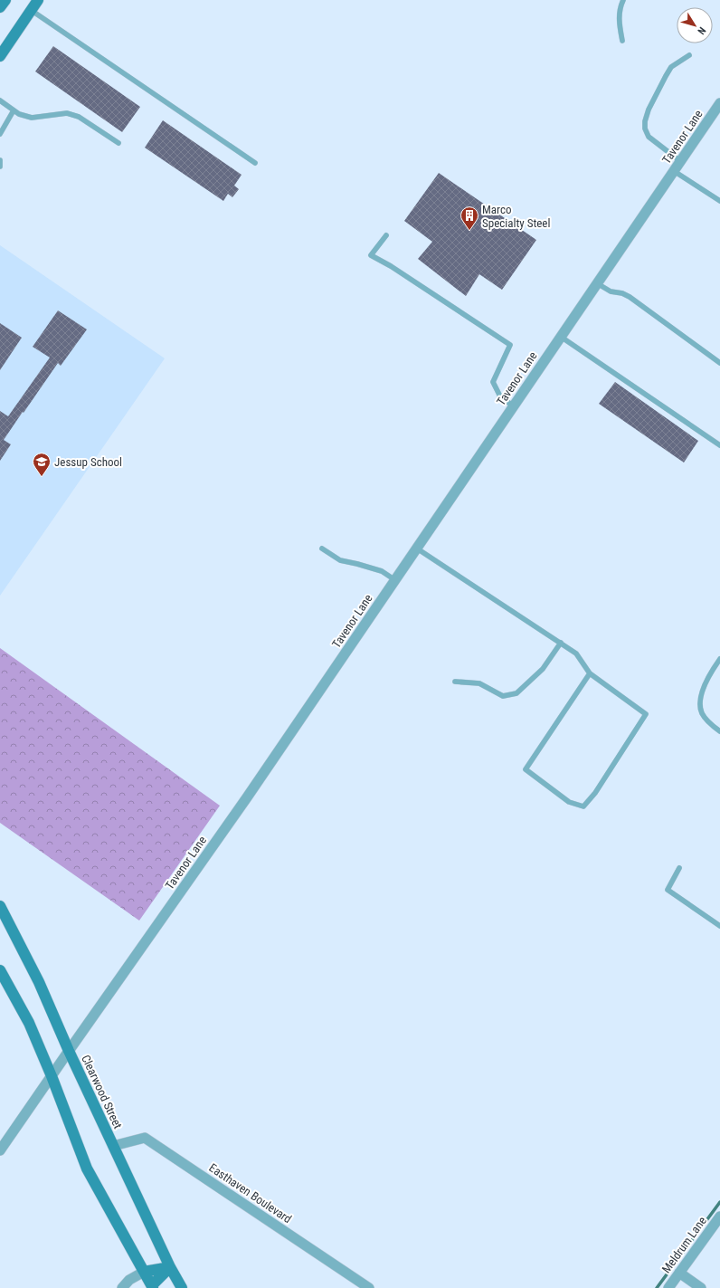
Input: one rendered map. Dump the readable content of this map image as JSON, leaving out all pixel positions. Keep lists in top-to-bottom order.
{
  "streets": {
    "main road": ["Clearwood Street"],
    "street": ["Tavenor Lane", "Easthaven Boulevard", "Meldrum Lane"]
  },
  "crossings": [
    ["Tavenor Lane", "Clearwood Street"],
    ["Clearwood Street", "Easthaven Boulevard"]
  ],
  "places": {
    "building": ["Marco Specialty Steel"],
    "school or university": ["Jessup School"]
  },
  "north": "bottom right"
}
